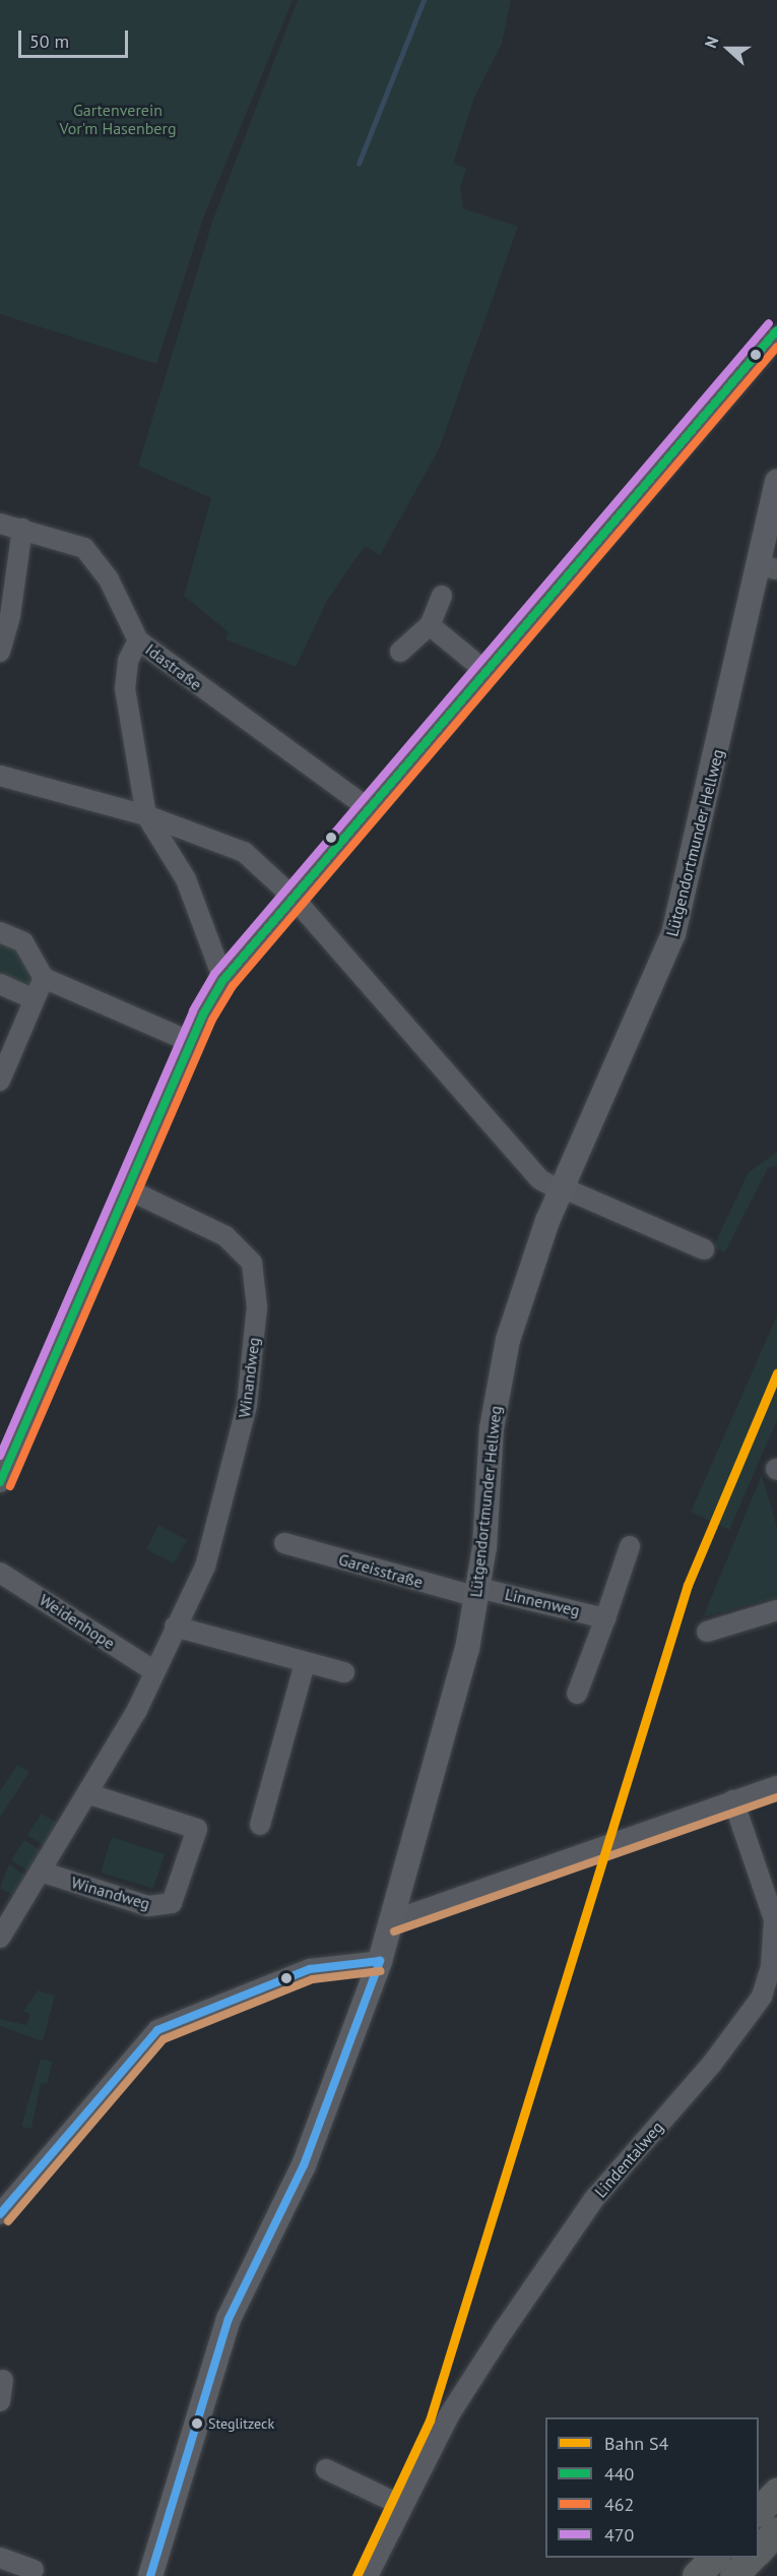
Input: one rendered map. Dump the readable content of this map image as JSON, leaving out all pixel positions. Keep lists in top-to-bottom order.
{
  "streets": {
    "main road": ["Lütgendortmunder Hellweg"],
    "street": [
      "Idastraße",
      "Winandweg",
      "Gareisstraße",
      "Linnenweg",
      "Weidenhope",
      "Lindentalweg"
    ]
  },
  "crossings": [
    ["Lütgendortmunder Hellweg", "Gareisstraße"],
    ["Lütgendortmunder Hellweg", "Linnenweg"],
    ["Winandweg", "Weidenhope"],
    ["Gareisstraße", "Linnenweg"]
  ],
  "parks": ["Gartenverein Vor'm Hasenberg"],
  "places": ["Steglitzeck"],
  "lines": [
    "transit line 470",
    "transit line 440",
    "transit line 462",
    "rail line S4"
  ],
  "legend": [
    "Bahn S4",
    "440",
    "462",
    "470"
  ],
  "scale_bar": "50 m",
  "north": "left"
}
